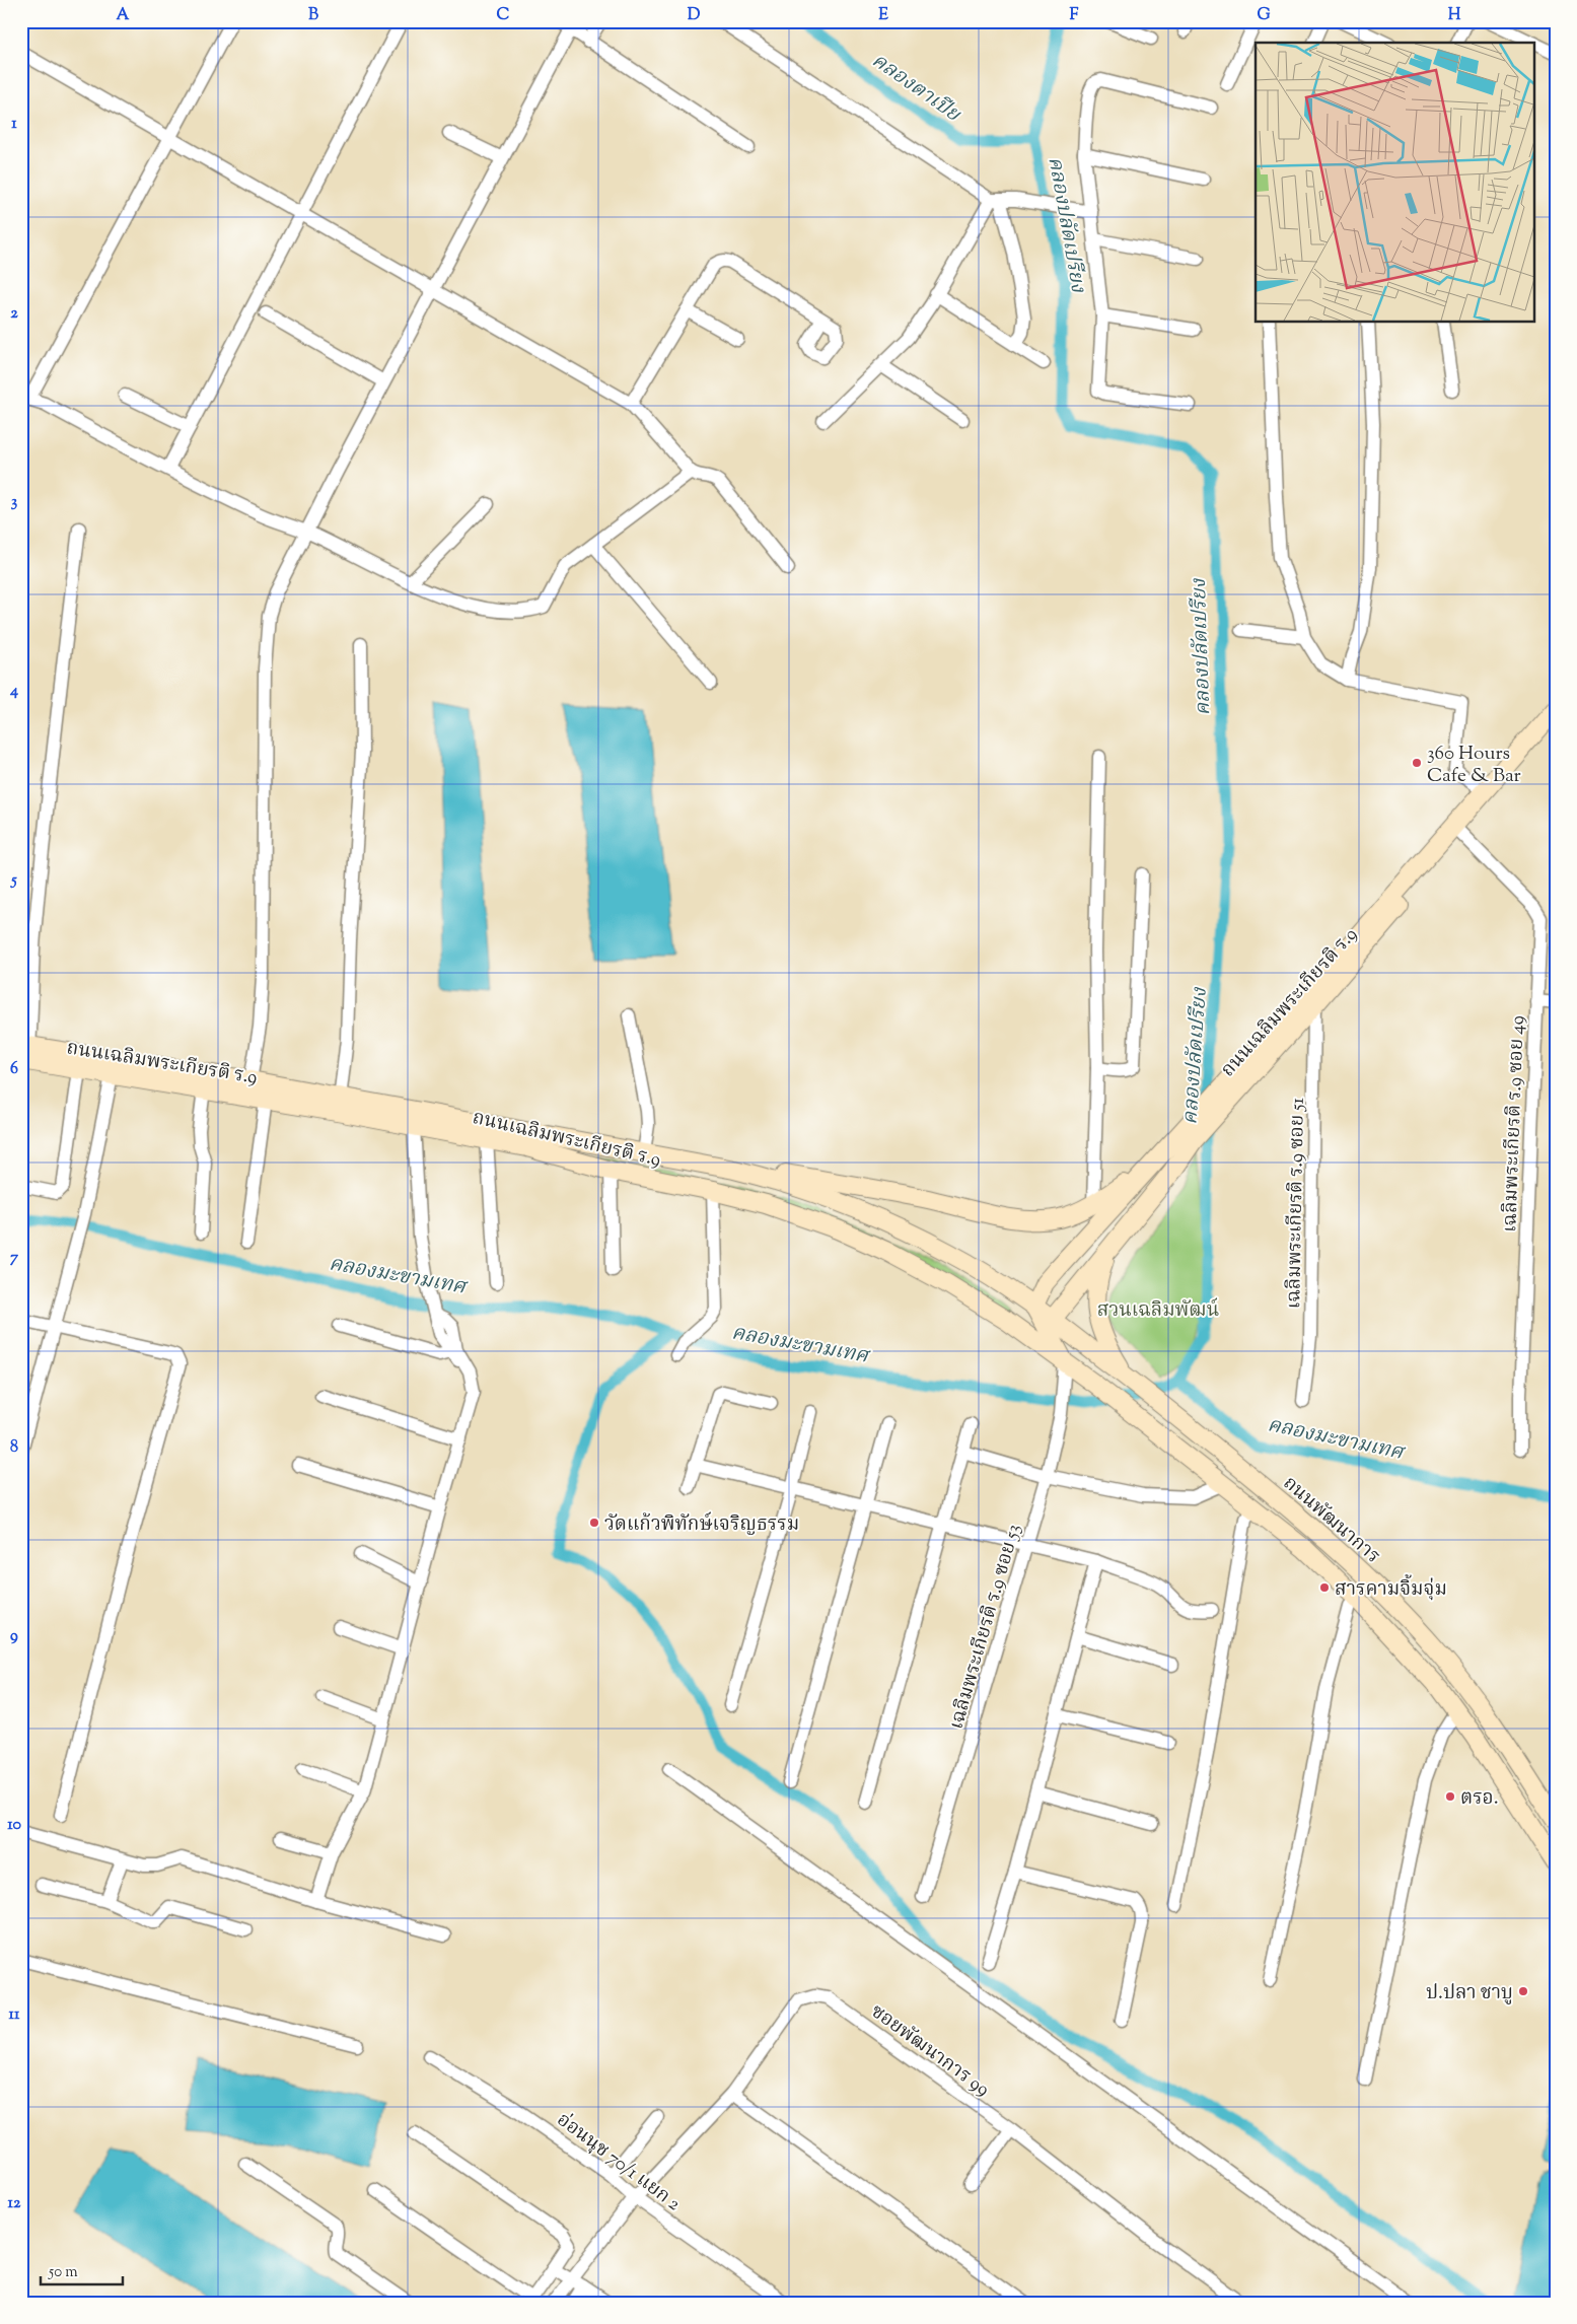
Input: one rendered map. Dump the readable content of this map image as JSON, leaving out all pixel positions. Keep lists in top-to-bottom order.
{
  "streets": {
    "main road": ["ถนนเฉลิมพระเกียรติ ร.9", "ถนนพัฒนาการ"],
    "street": [
      "เฉลิมพระเกียรติ ร.9 ซอย 49",
      "เฉลิมพระเกียรติ ร.9 ซอย 51",
      "เฉลิมพระเกียรติ ร.9 ซอย 53",
      "ซอยพัฒนาการ 99",
      "อ่อนนุช 70/1 แยก 2"
    ]
  },
  "crossings": [
    ["ถนนเฉลิมพระเกียรติ ร.9", "เฉลิมพระเกียรติ ร.9 ซอย 49"],
    ["ถนนเฉลิมพระเกียรติ ร.9", "เฉลิมพระเกียรติ ร.9 ซอย 51"],
    ["ถนนเฉลิมพระเกียรติ ร.9", "ถนนพัฒนาการ"],
    ["ถนนเฉลิมพระเกียรติ ร.9", "เฉลิมพระเกียรติ ร.9 ซอย 53"],
    ["ซอยพัฒนาการ 99", "อ่อนนุช 70/1 แยก 2"]
  ],
  "water": ["คลองตาเปีย", "คลองปลัดเปรียง", "คลองมะขามเทศ"],
  "parks": ["สวนเฉลิมพัฒน์"],
  "places": [
    "360 Hours Cafe & Bar",
    "วัดแก้วพิทักษ์เจริญธรรม",
    "สารคามจิ้มจุ่ม",
    "ตรอ.",
    "ป.ปลา ชาบู"
  ],
  "scale_bar": "50 m",
  "grid": {
    "columns": [
      "A",
      "B",
      "C",
      "D",
      "E",
      "F",
      "G",
      "H"
    ],
    "rows": [
      "1",
      "2",
      "3",
      "4",
      "5",
      "6",
      "7",
      "8",
      "9",
      "10",
      "11",
      "12"
    ]
  }
}
